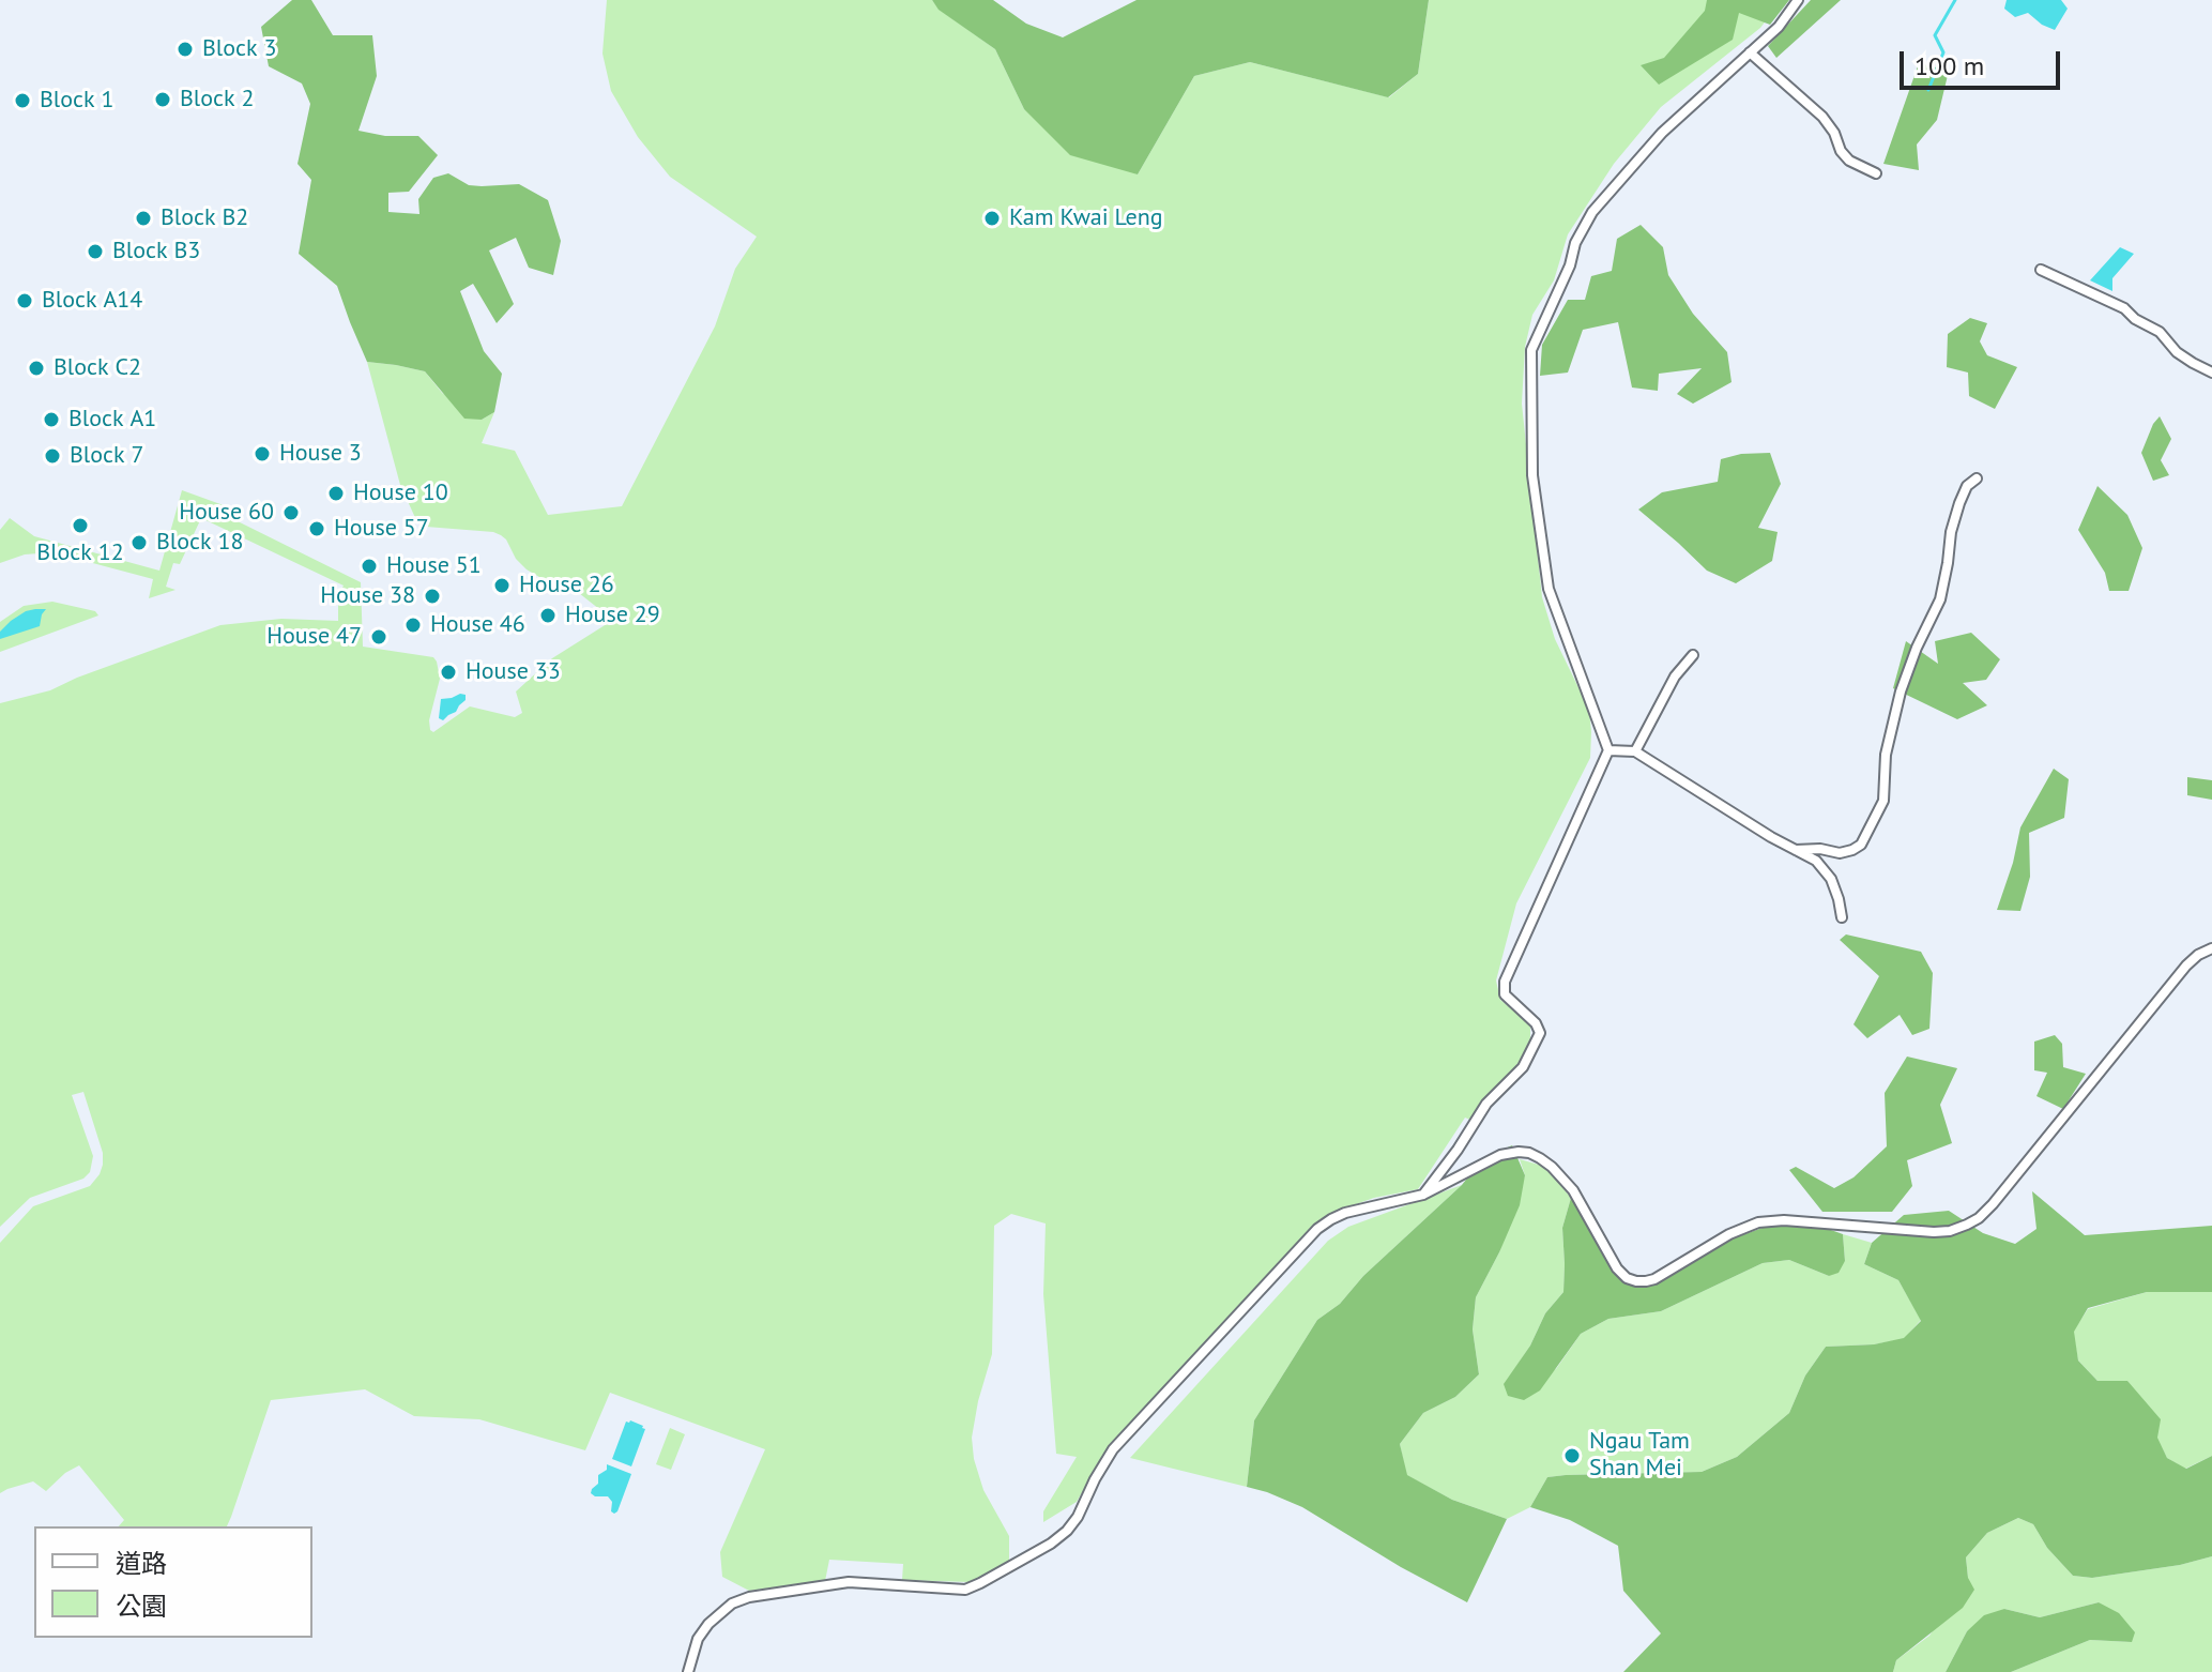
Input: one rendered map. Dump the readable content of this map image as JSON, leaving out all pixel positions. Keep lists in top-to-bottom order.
{
  "places": [
    "Block 3",
    "Block 2",
    "Block 1",
    "Block B2",
    "Kam Kwai Leng",
    "Block B3",
    "Block A14",
    "Block C2",
    "Block A1",
    "House 3",
    "Block 7",
    "House 10",
    "House 60",
    "Block 12",
    "House 57",
    "Block 18",
    "House 51",
    "House 26",
    "House 38",
    "House 29",
    "House 46",
    "House 47",
    "House 33",
    "Ngau Tam Shan Mei"
  ],
  "legend": ["道路", "公園"],
  "scale_bar": "100 m"
}
